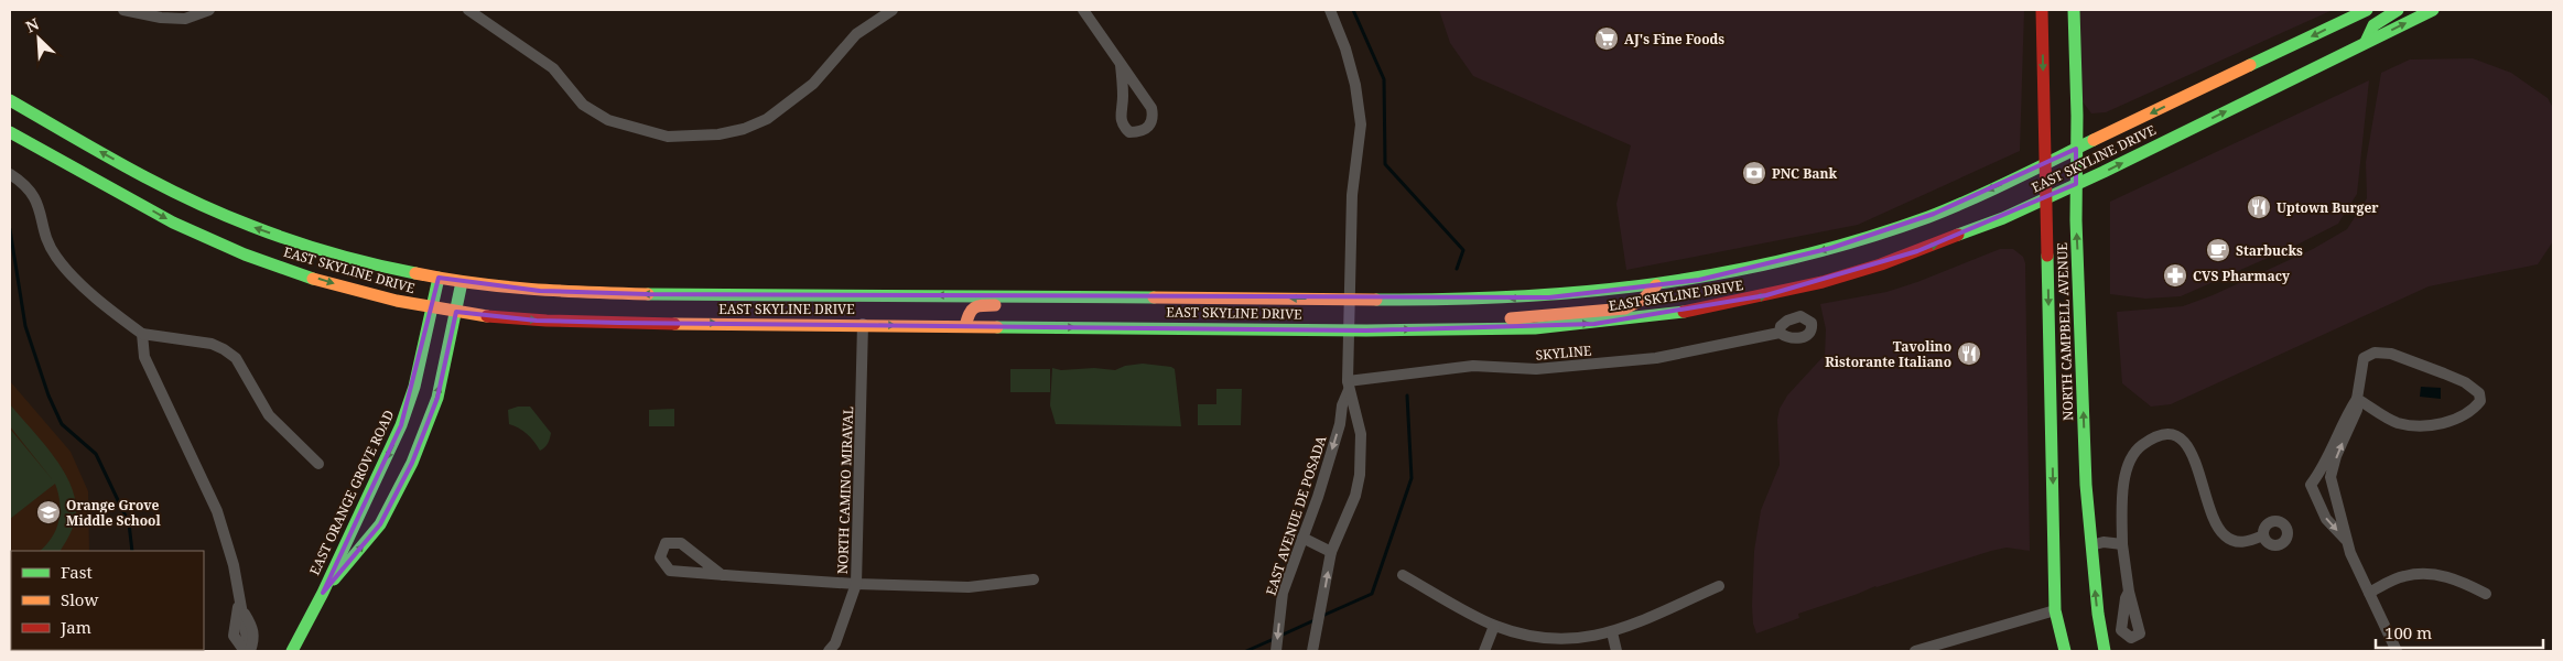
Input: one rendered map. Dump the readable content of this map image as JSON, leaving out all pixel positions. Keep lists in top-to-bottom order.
{
  "streets": {
    "main road": ["EAST SKYLINE DRIVE", "NORTH CAMPBELL AVENUE", "EAST ORANGE GROVE ROAD"],
    "street": ["SKYLINE", "NORTH CAMINO MIRAVAL", "EAST AVENUE DE POSADA"]
  },
  "crossings": [
    ["EAST SKYLINE DRIVE", "NORTH CAMPBELL AVENUE"],
    ["EAST SKYLINE DRIVE", "NORTH CAMINO MIRAVAL"],
    ["EAST SKYLINE DRIVE", "EAST ORANGE GROVE ROAD"],
    ["EAST SKYLINE DRIVE", "EAST AVENUE DE POSADA"],
    ["SKYLINE", "EAST AVENUE DE POSADA"]
  ],
  "places": {
    "supermarket": ["AJ's Fine Foods"],
    "bank": ["PNC Bank"],
    "restaurant": ["Uptown Burger", "Tavolino Ristorante Italiano"],
    "cafe": ["Starbucks"],
    "pharmacy": ["CVS Pharmacy"],
    "school or university": ["Orange Grove Middle School"]
  },
  "legend": ["Fast", "Slow", "Jam"],
  "scale_bar": "100 m",
  "north": "top left"
}
